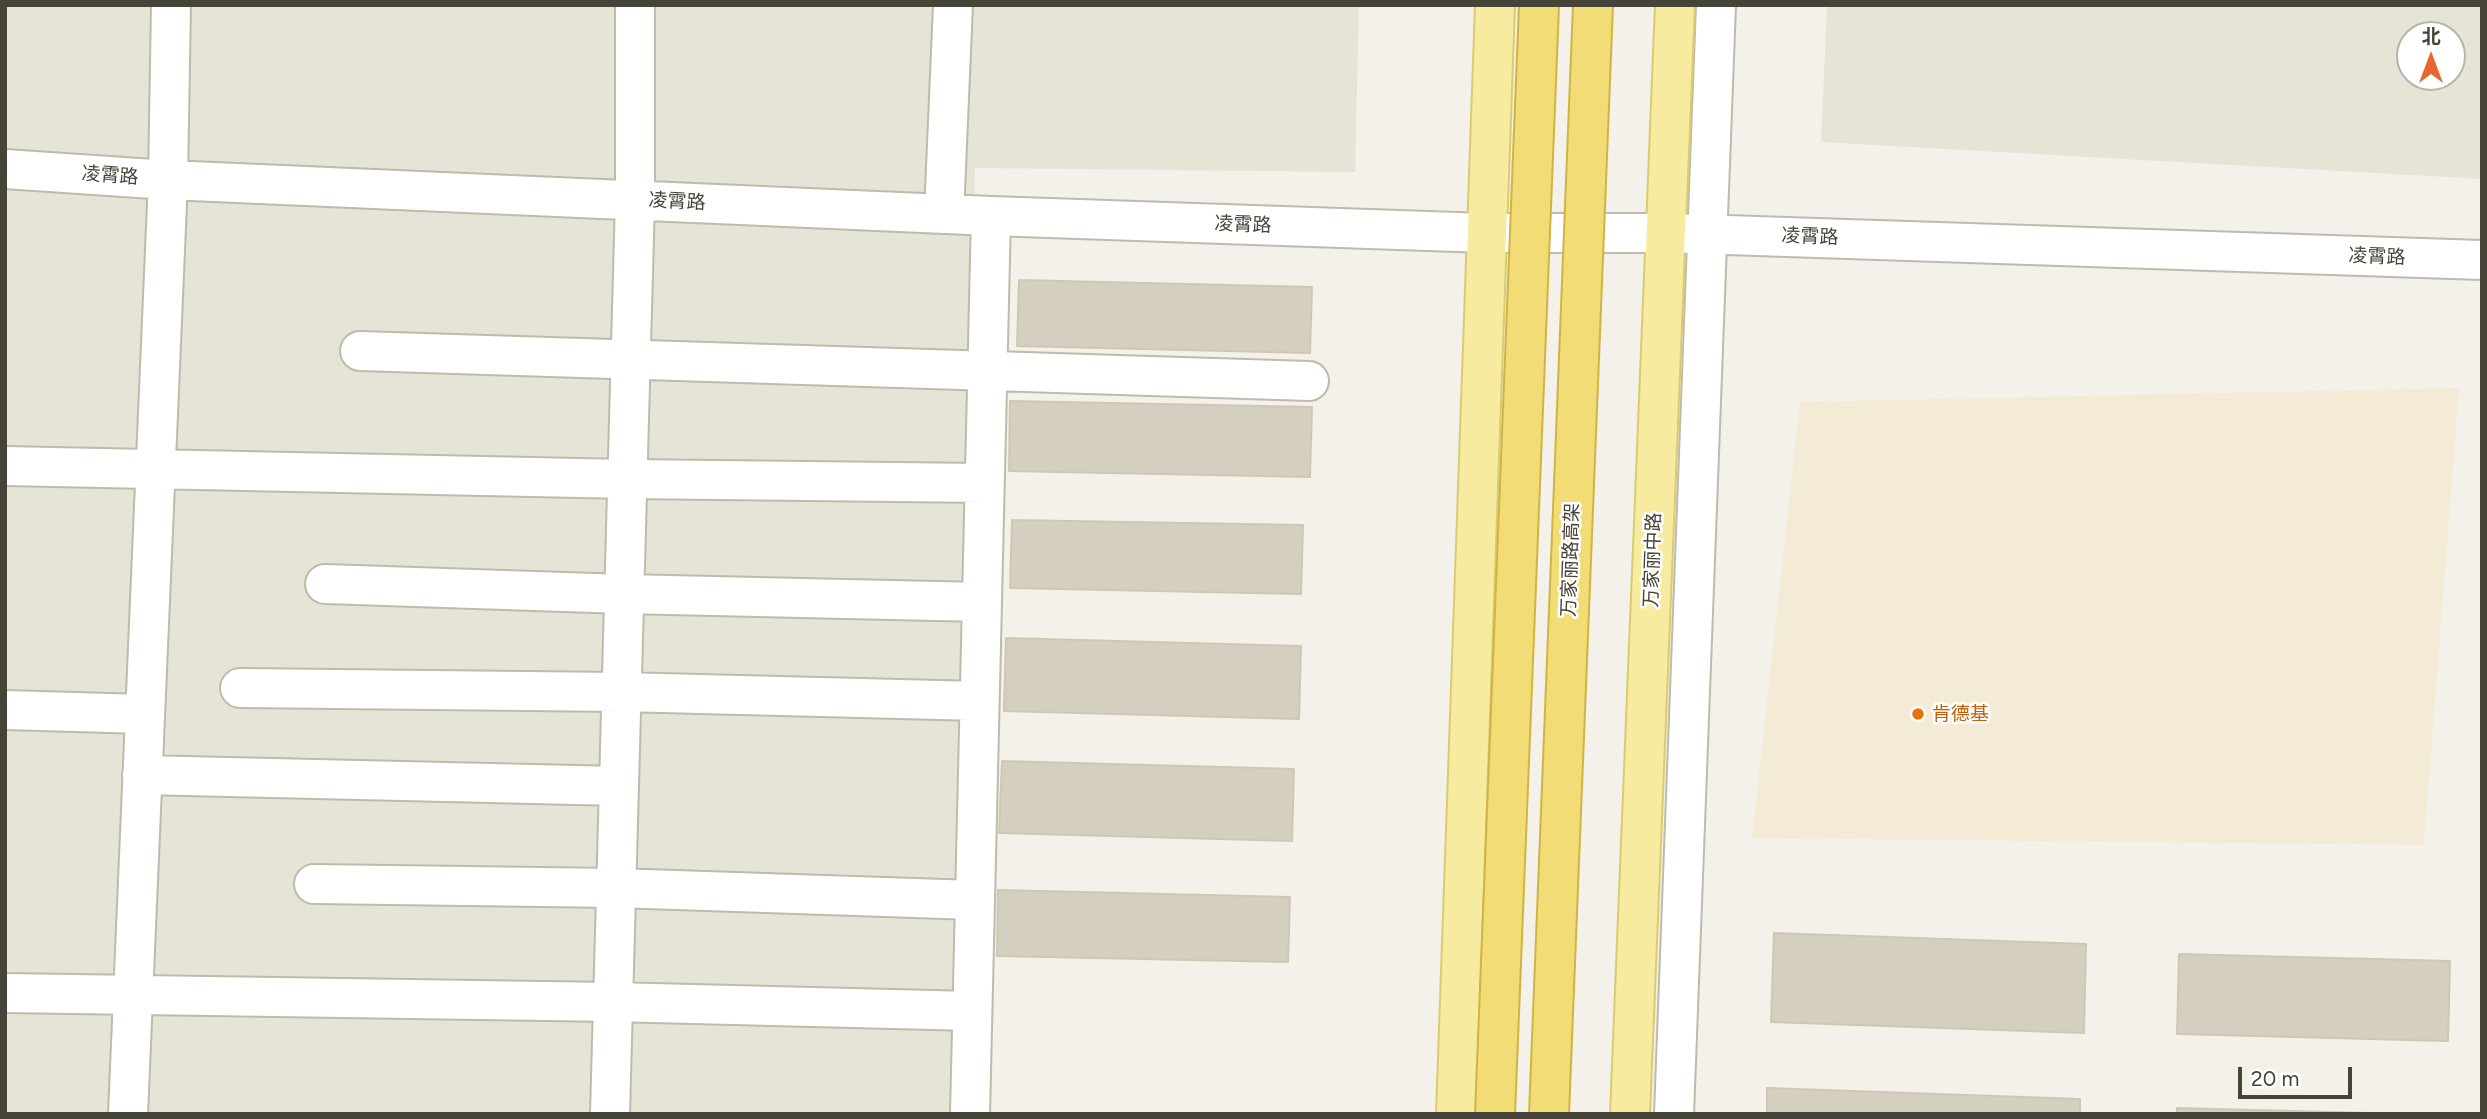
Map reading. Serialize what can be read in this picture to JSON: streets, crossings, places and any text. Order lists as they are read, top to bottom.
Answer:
{
  "streets": {
    "highway": ["万家丽路高架"],
    "main road": ["万家丽中路"],
    "street": ["凌霄路"]
  },
  "crossings": [
    ["凌霄路", "万家丽中路"]
  ],
  "places": ["肯德基"],
  "scale_bar": "20 m",
  "north": "top"
}
